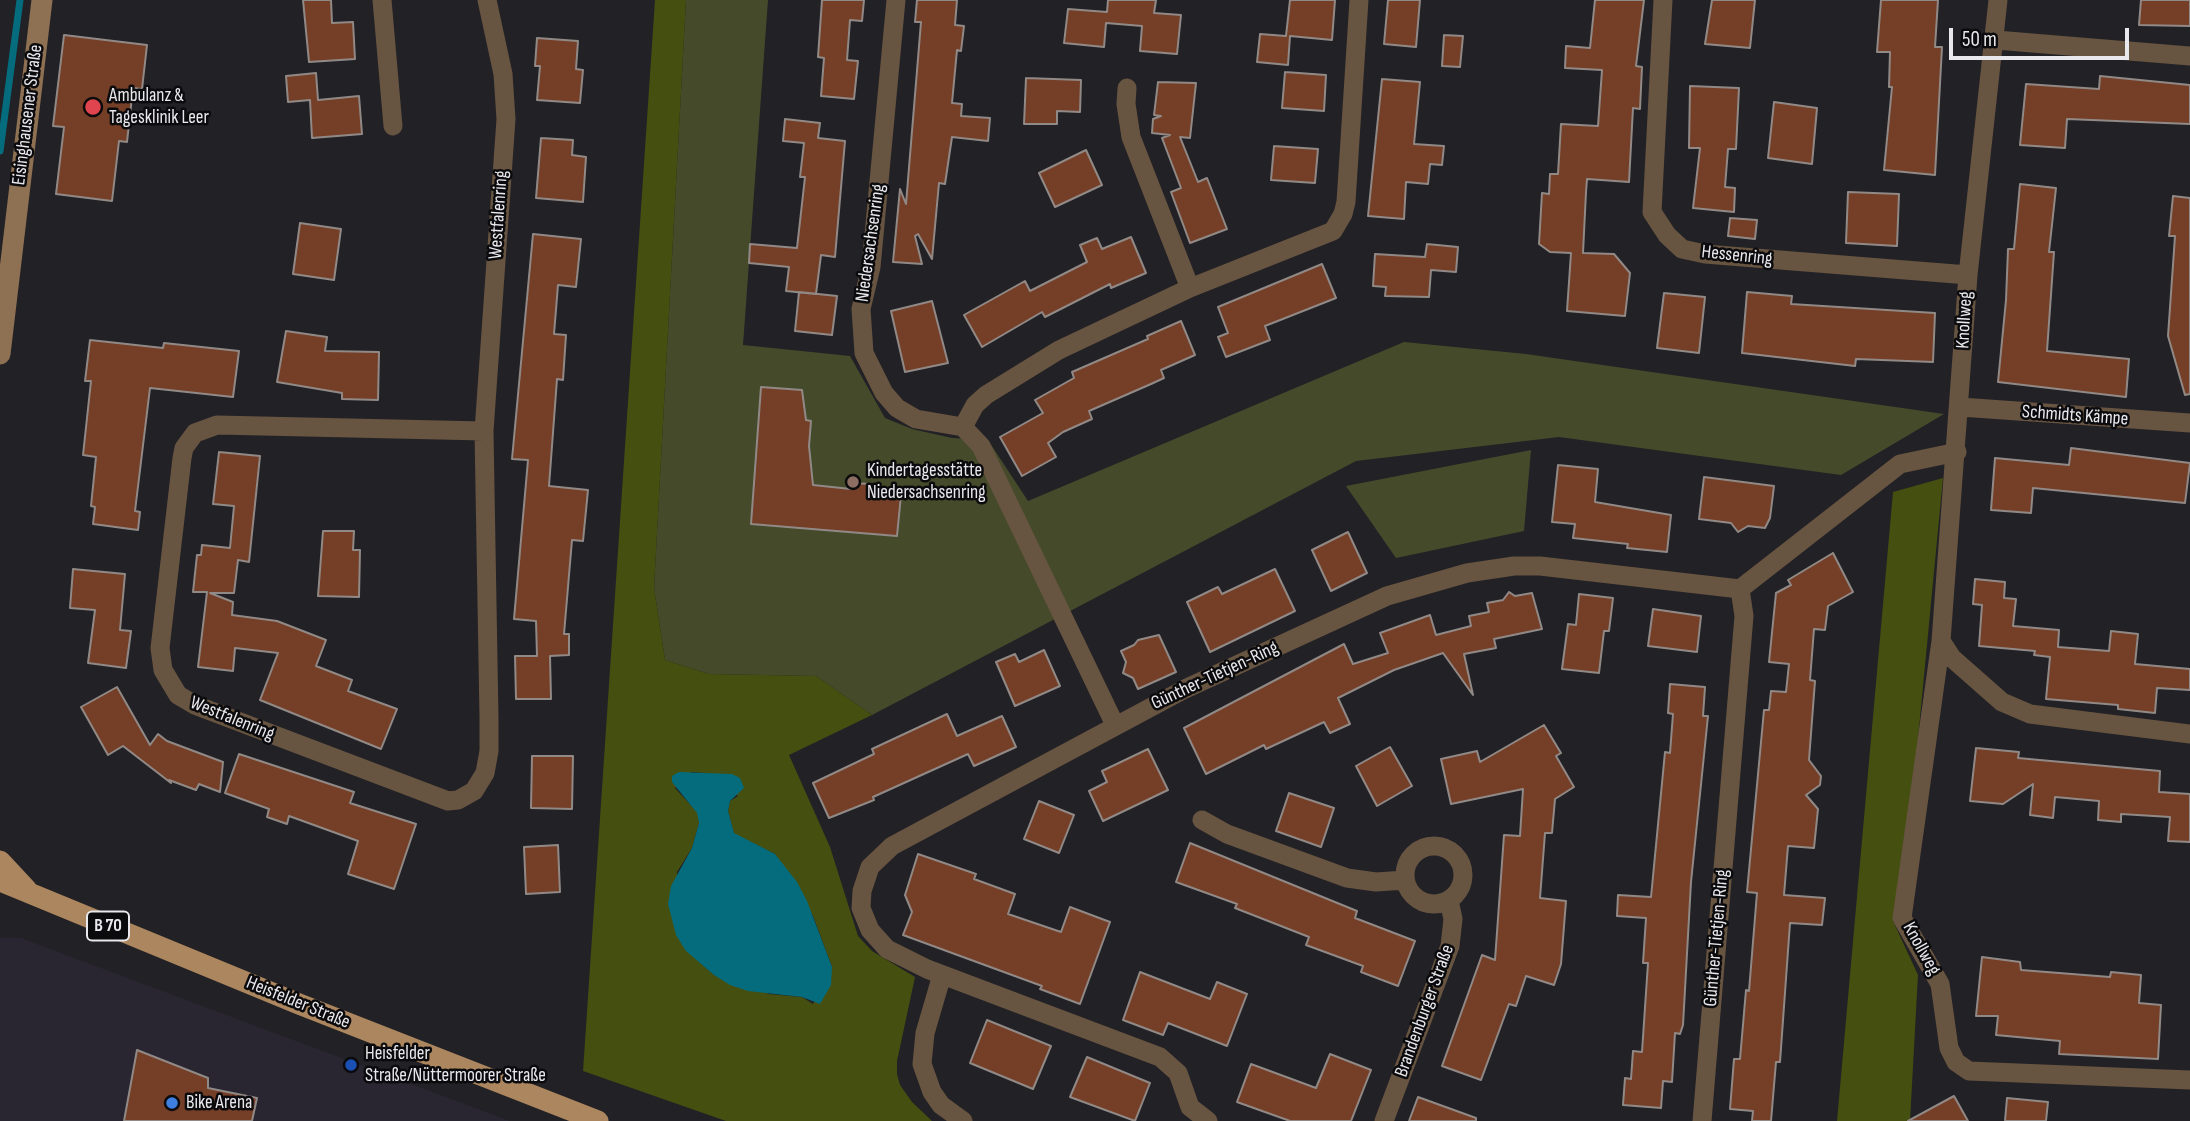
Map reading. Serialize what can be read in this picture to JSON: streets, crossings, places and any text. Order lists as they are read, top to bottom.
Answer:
{
  "streets": {
    "main road": ["B 70", "Heisfelder Straße"],
    "street": [
      "Eisinghausener Straße",
      "Westfalenring",
      "Niedersachsenring",
      "Hessenring",
      "Knollweg",
      "Schmidts Kämpe",
      "Günther-Tietjen-Ring",
      "Brandenburger Straße"
    ]
  },
  "crossings": [
    ["Hessenring", "Knollweg"],
    ["Knollweg", "Schmidts Kämpe"],
    ["B 70", "Heisfelder Straße"]
  ],
  "places": [
    "Ambulanz & Tagesklinik Leer",
    "Kindertagesstätte Niedersachsenring",
    "Heisfelder Straße/Nüttermoorer Straße",
    "Bike Arena"
  ],
  "scale_bar": "50 m"
}
